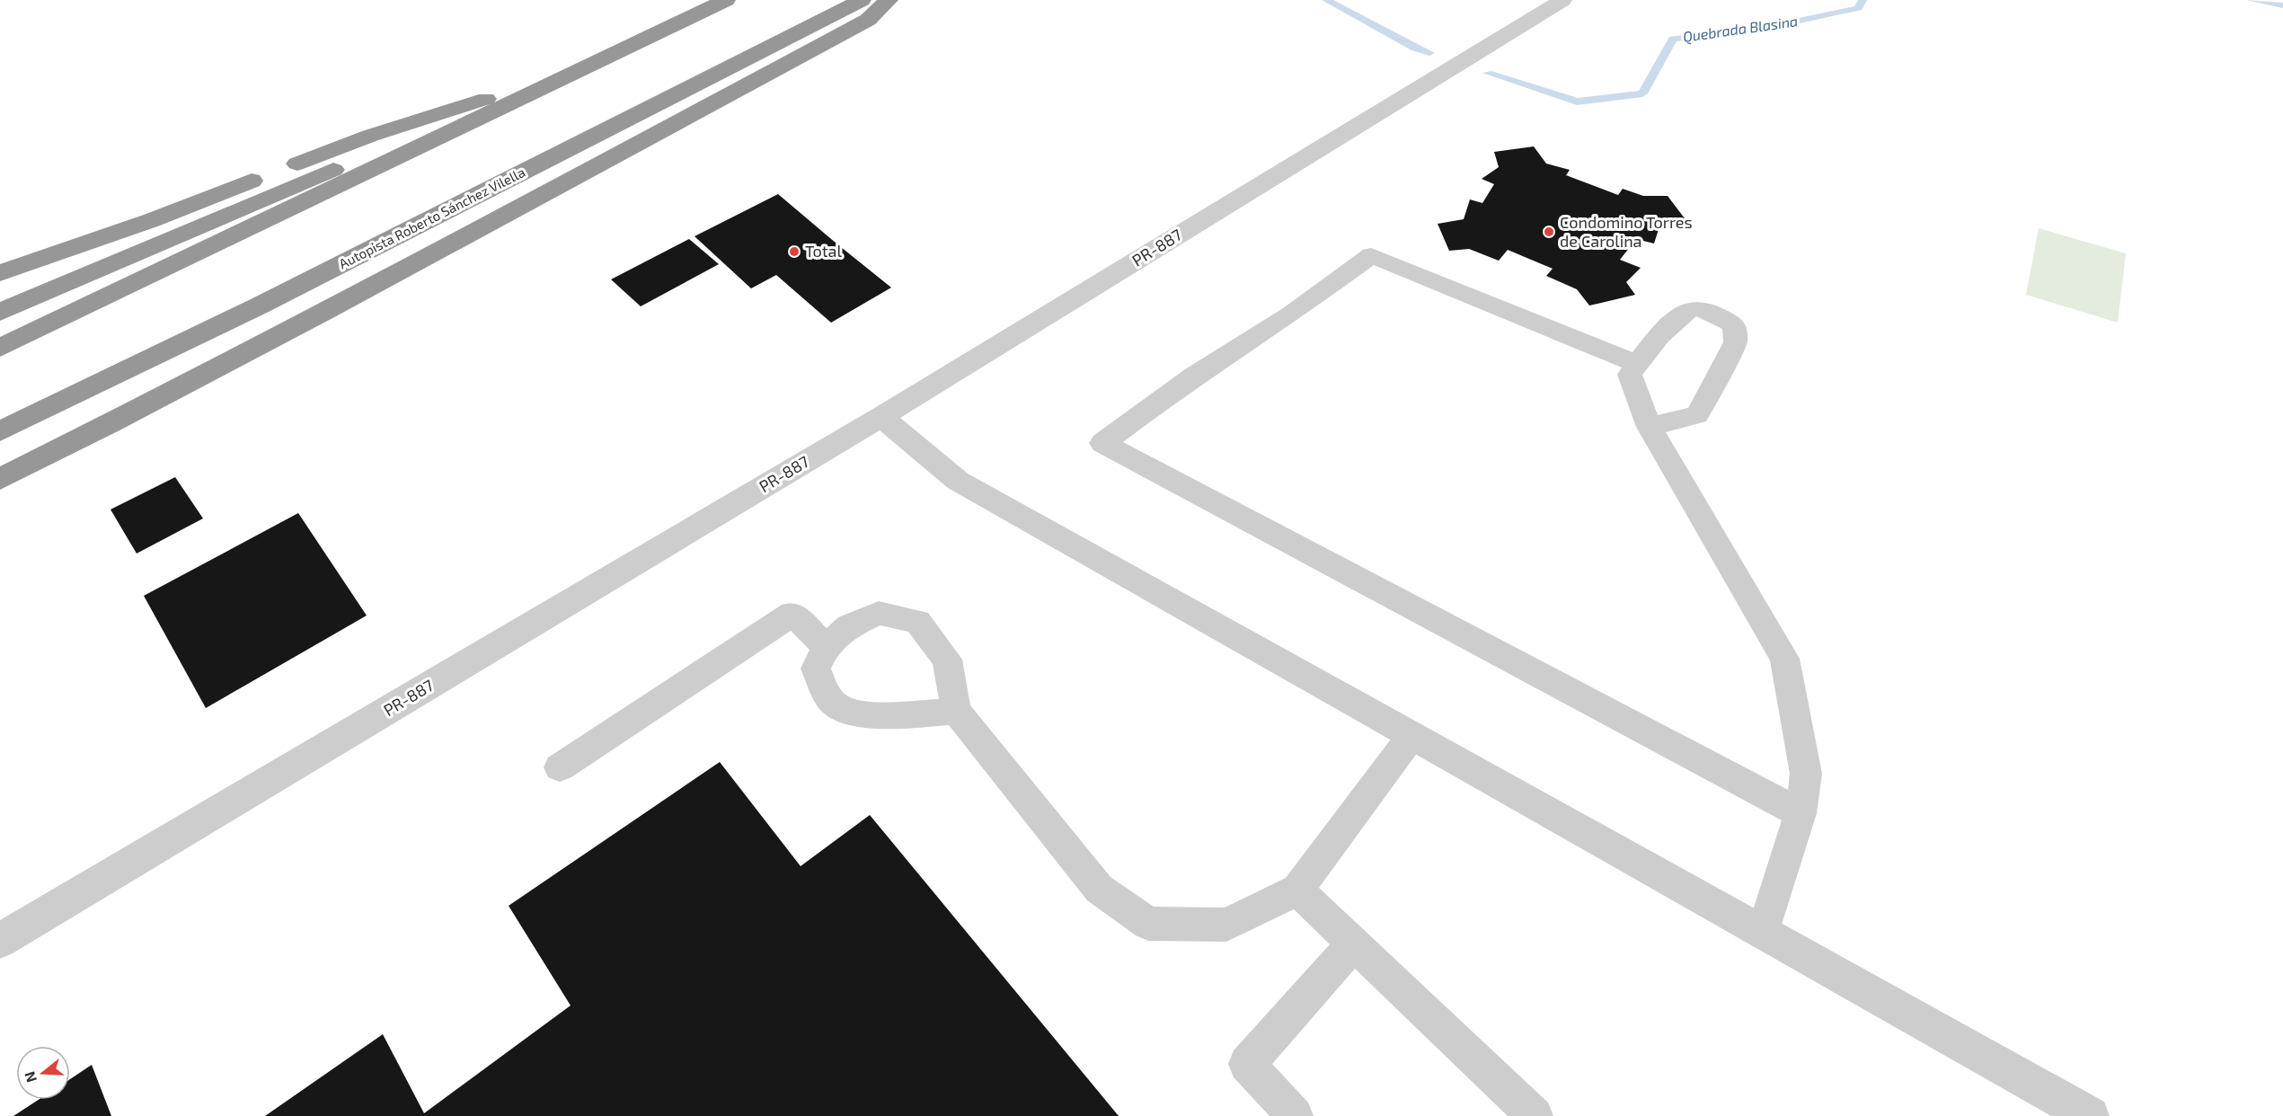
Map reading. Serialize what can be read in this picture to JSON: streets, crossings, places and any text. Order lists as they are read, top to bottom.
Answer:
{
  "streets": {
    "highway": ["Autopista Roberto Sánchez Vilella"],
    "street": ["PR-887"]
  },
  "water": ["Quebrada Blasina"],
  "places": ["Condomino Torres de Carolina", "Total"],
  "north": "left"
}
